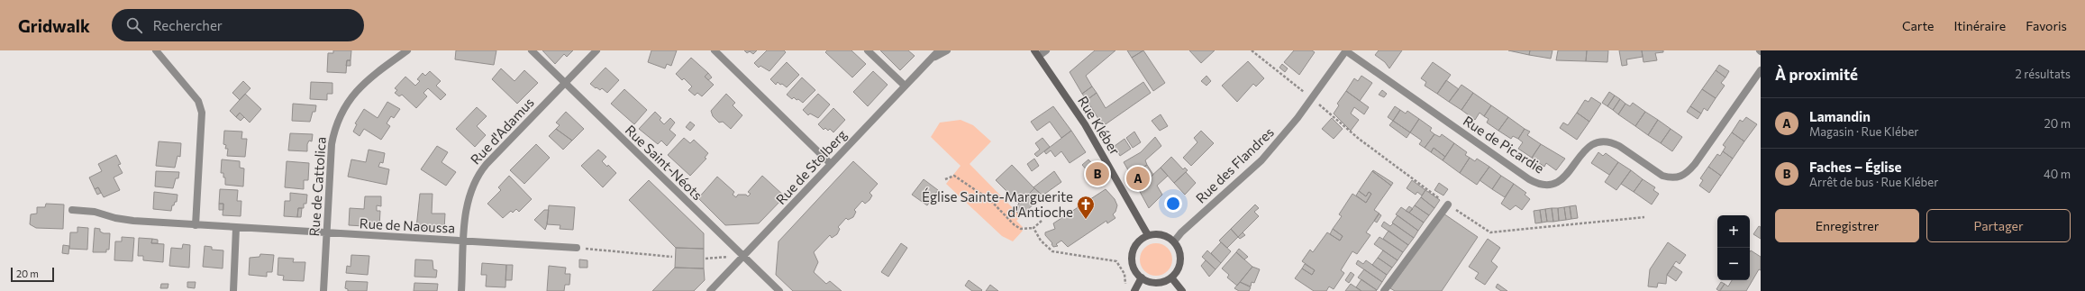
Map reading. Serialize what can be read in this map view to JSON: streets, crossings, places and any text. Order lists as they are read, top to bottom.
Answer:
{
  "streets": {
    "street": [
      "Rue Kléber",
      "Rue d'Adamus",
      "Rue de Picardie",
      "Rue Saint-Néots",
      "Rue des Flandres",
      "Rue de Stolberg",
      "Rue de Cattolica",
      "Rue de Naoussa"
    ]
  },
  "crossings": [
    ["Rue Kléber", "Rue des Flandres"],
    ["Rue d'Adamus", "Rue Saint-Néots"],
    ["Rue d'Adamus", "Rue de Naoussa"],
    ["Rue de Picardie", "Rue des Flandres"],
    ["Rue Saint-Néots", "Rue de Stolberg"],
    ["Rue de Cattolica", "Rue de Naoussa"]
  ],
  "places": {
    "church": ["Église Sainte-Marguerite d'Antioche"]
  },
  "scale_bar": "20 m",
  "page": {
    "header": "Gridwalk",
    "search": "Rechercher",
    "nav": ["Carte", "Itinéraire", "Favoris"],
    "heading": ["À proximité", "2 résultats"],
    "list": [
      {
        "mark": "A",
        "name": "Lamandin",
        "note": "Magasin · Rue Kléber",
        "value": "20 m"
      },
      {
        "mark": "B",
        "name": "Faches – Église",
        "note": "Arrêt de bus · Rue Kléber",
        "value": "40 m"
      }
    ],
    "pins": ["B", "A"],
    "buttons": ["Enregistrer", "Partager"],
    "map_buttons": ["+", "−"],
    "scale": "20 m"
  }
}
